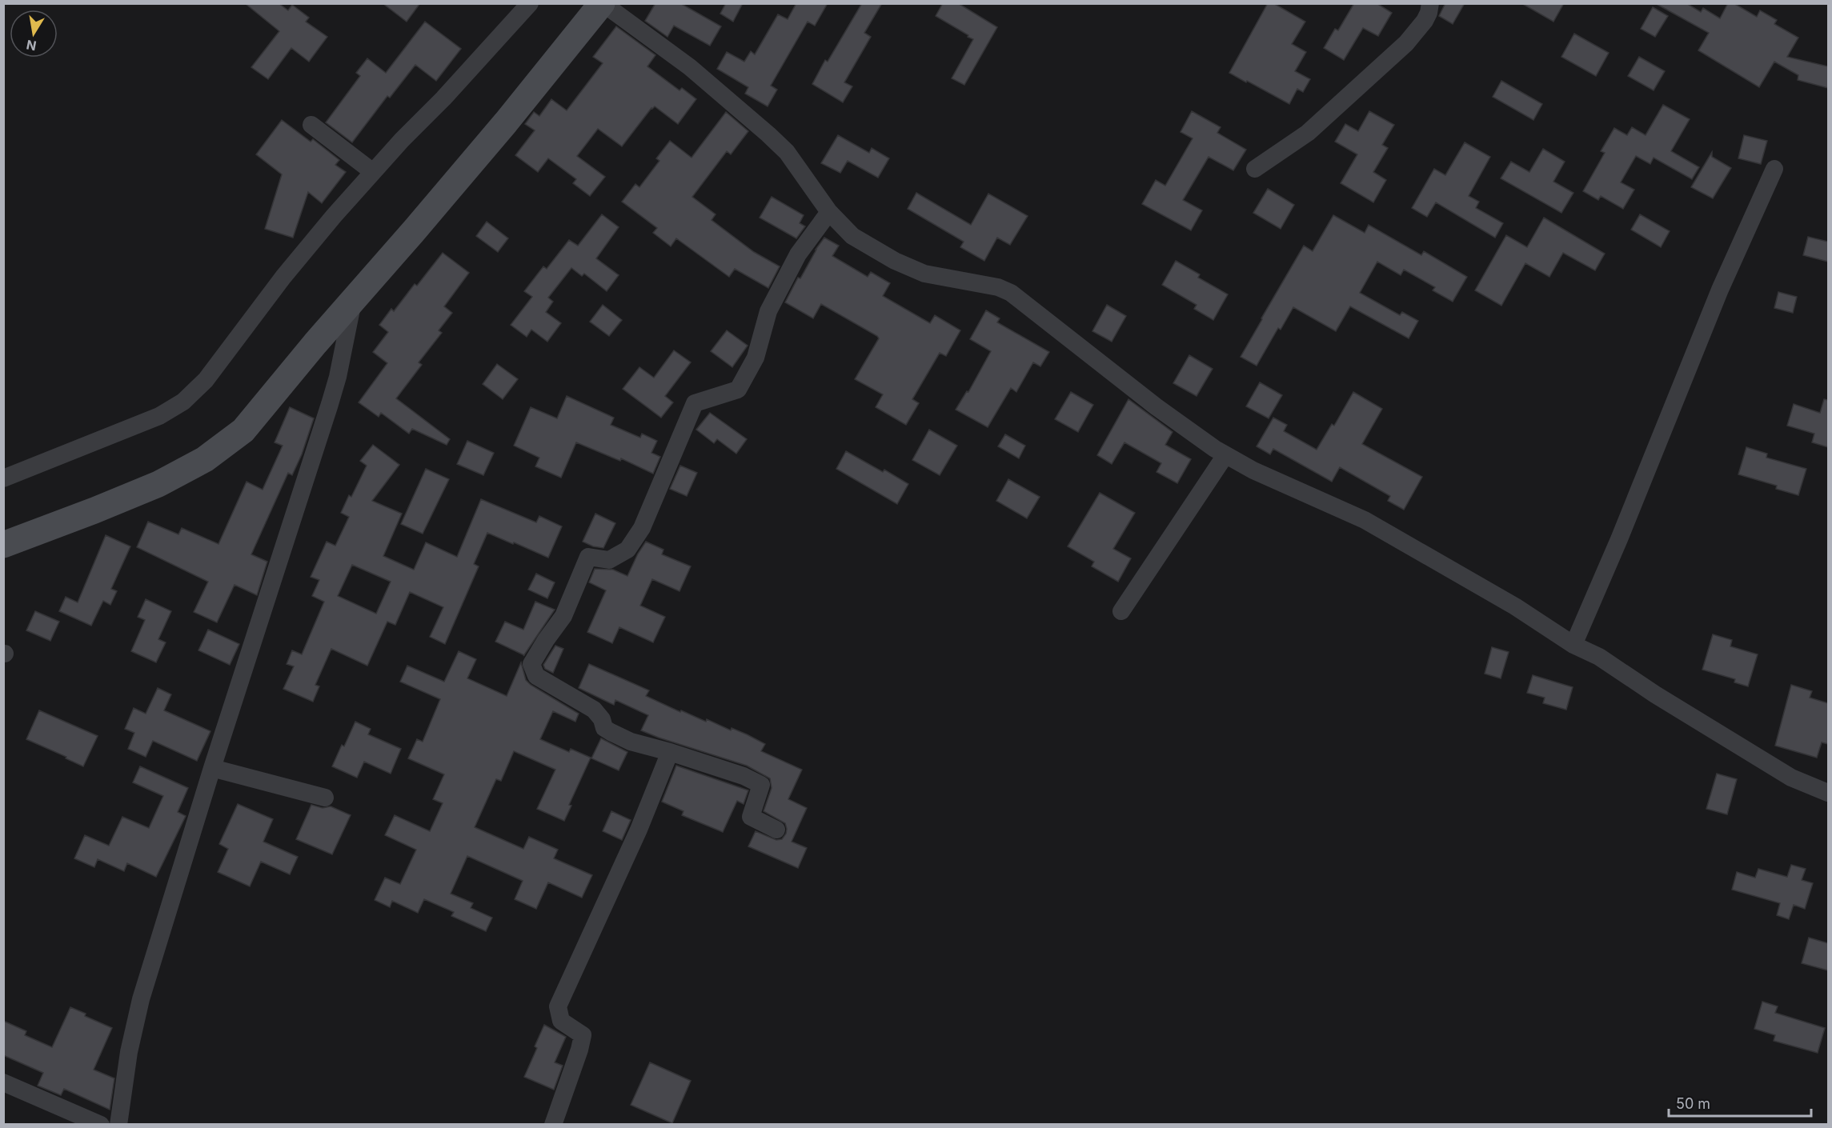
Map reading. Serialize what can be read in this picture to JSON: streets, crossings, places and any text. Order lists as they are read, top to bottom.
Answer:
{
  "scale_bar": "50 m",
  "north": "bottom"
}
